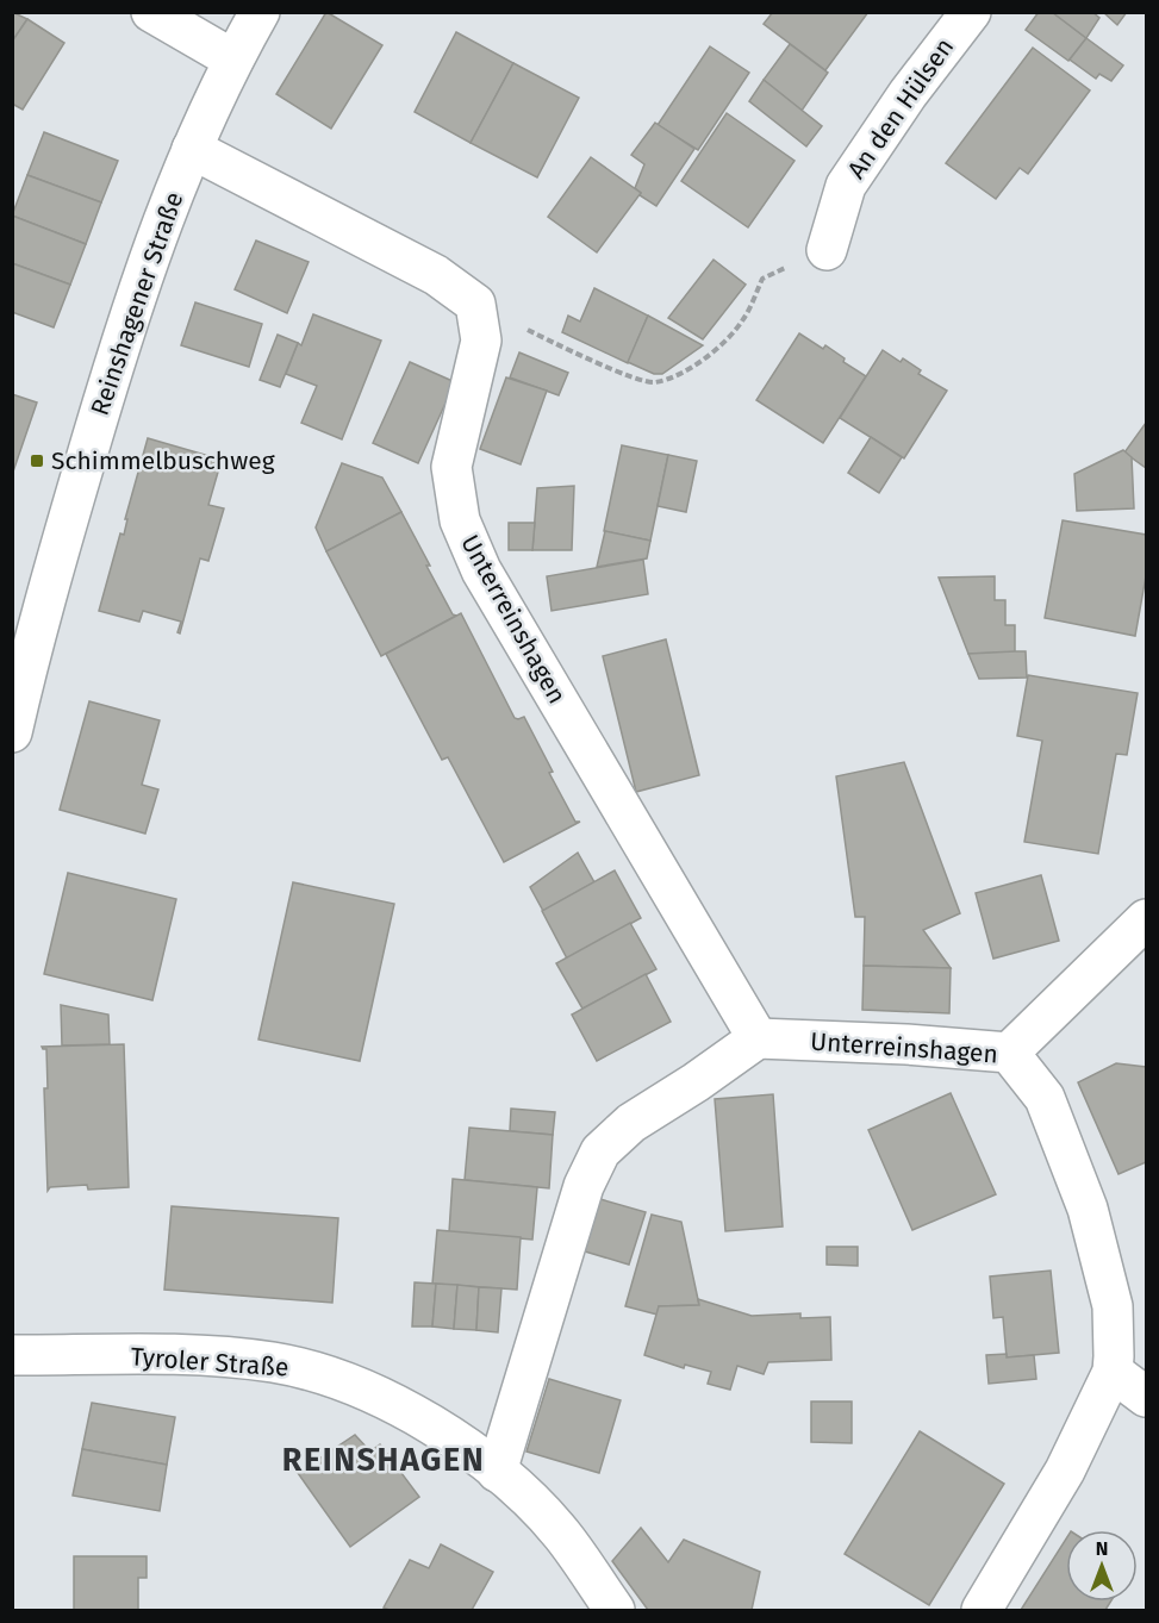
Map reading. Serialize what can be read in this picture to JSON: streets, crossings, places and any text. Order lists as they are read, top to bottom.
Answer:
{
  "streets": {
    "street": [
      "An den Hülsen",
      "Reinshagener Straße",
      "Unterreinshagen",
      "Tyroler Straße"
    ]
  },
  "districts": ["REINSHAGEN"],
  "places": {
    "transit": ["Schimmelbuschweg"]
  },
  "north": "top"
}
